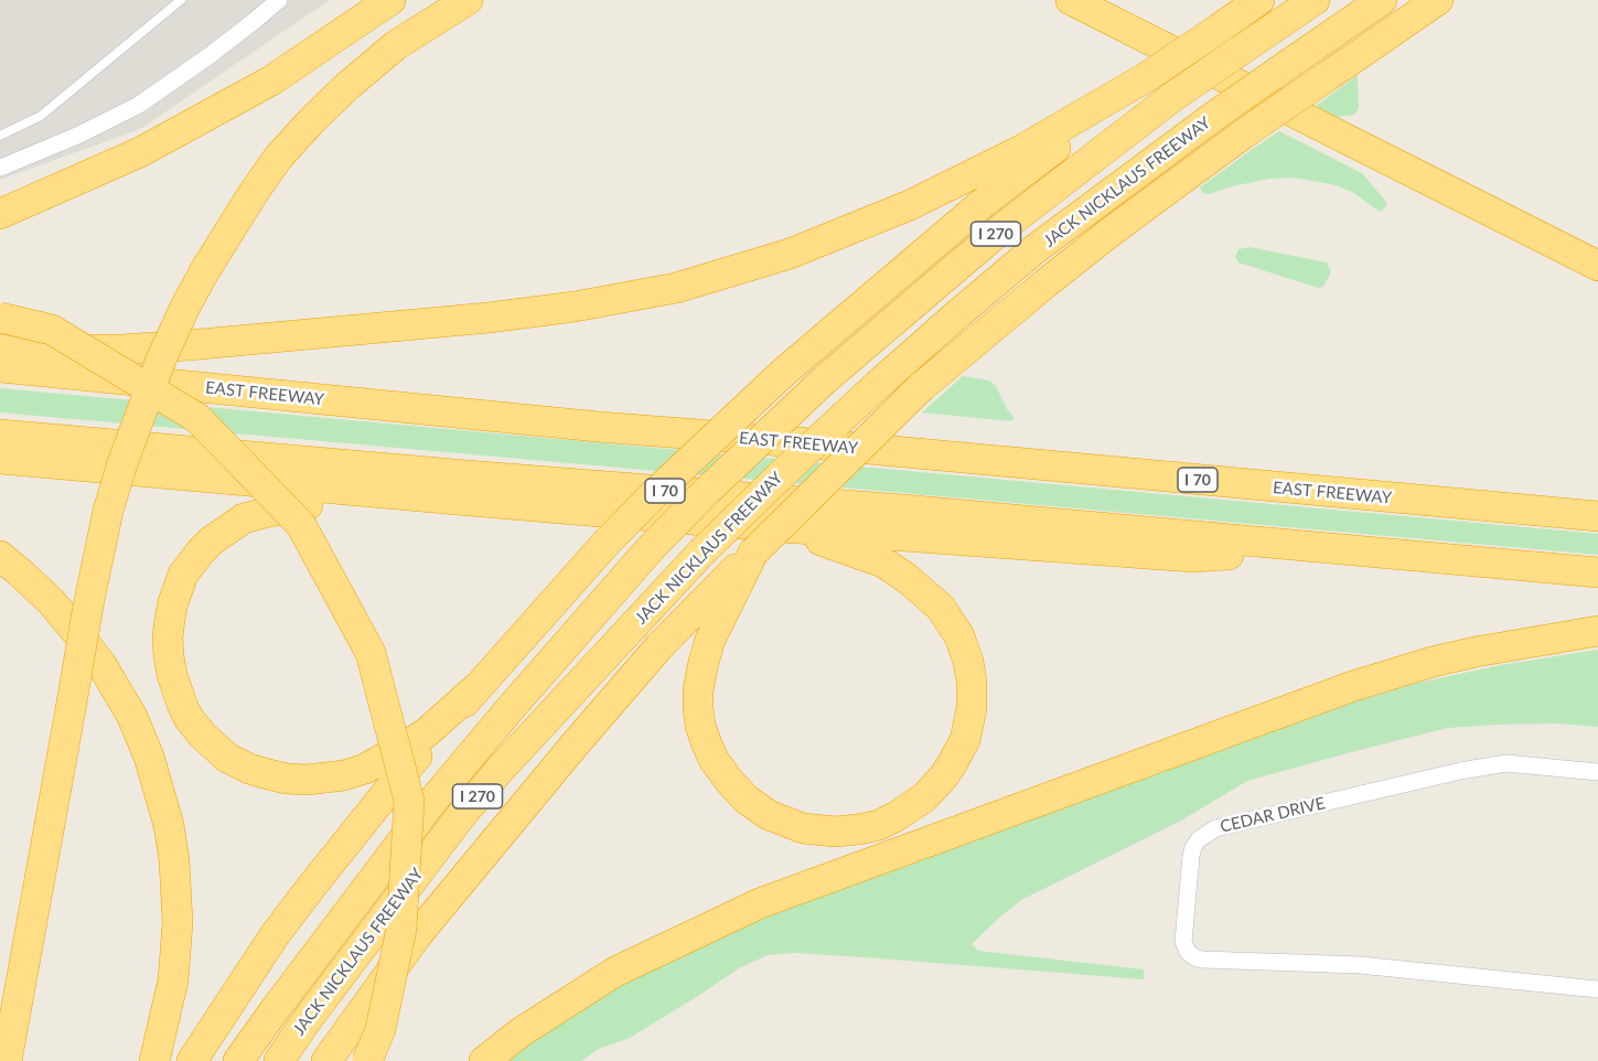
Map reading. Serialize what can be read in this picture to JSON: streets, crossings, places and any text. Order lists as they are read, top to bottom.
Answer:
{
  "streets": {
    "highway": [
      "JACK NICKLAUS FREEWAY",
      "I 270",
      "EAST FREEWAY",
      "I 70"
    ],
    "street": ["CEDAR DRIVE"]
  }
}
